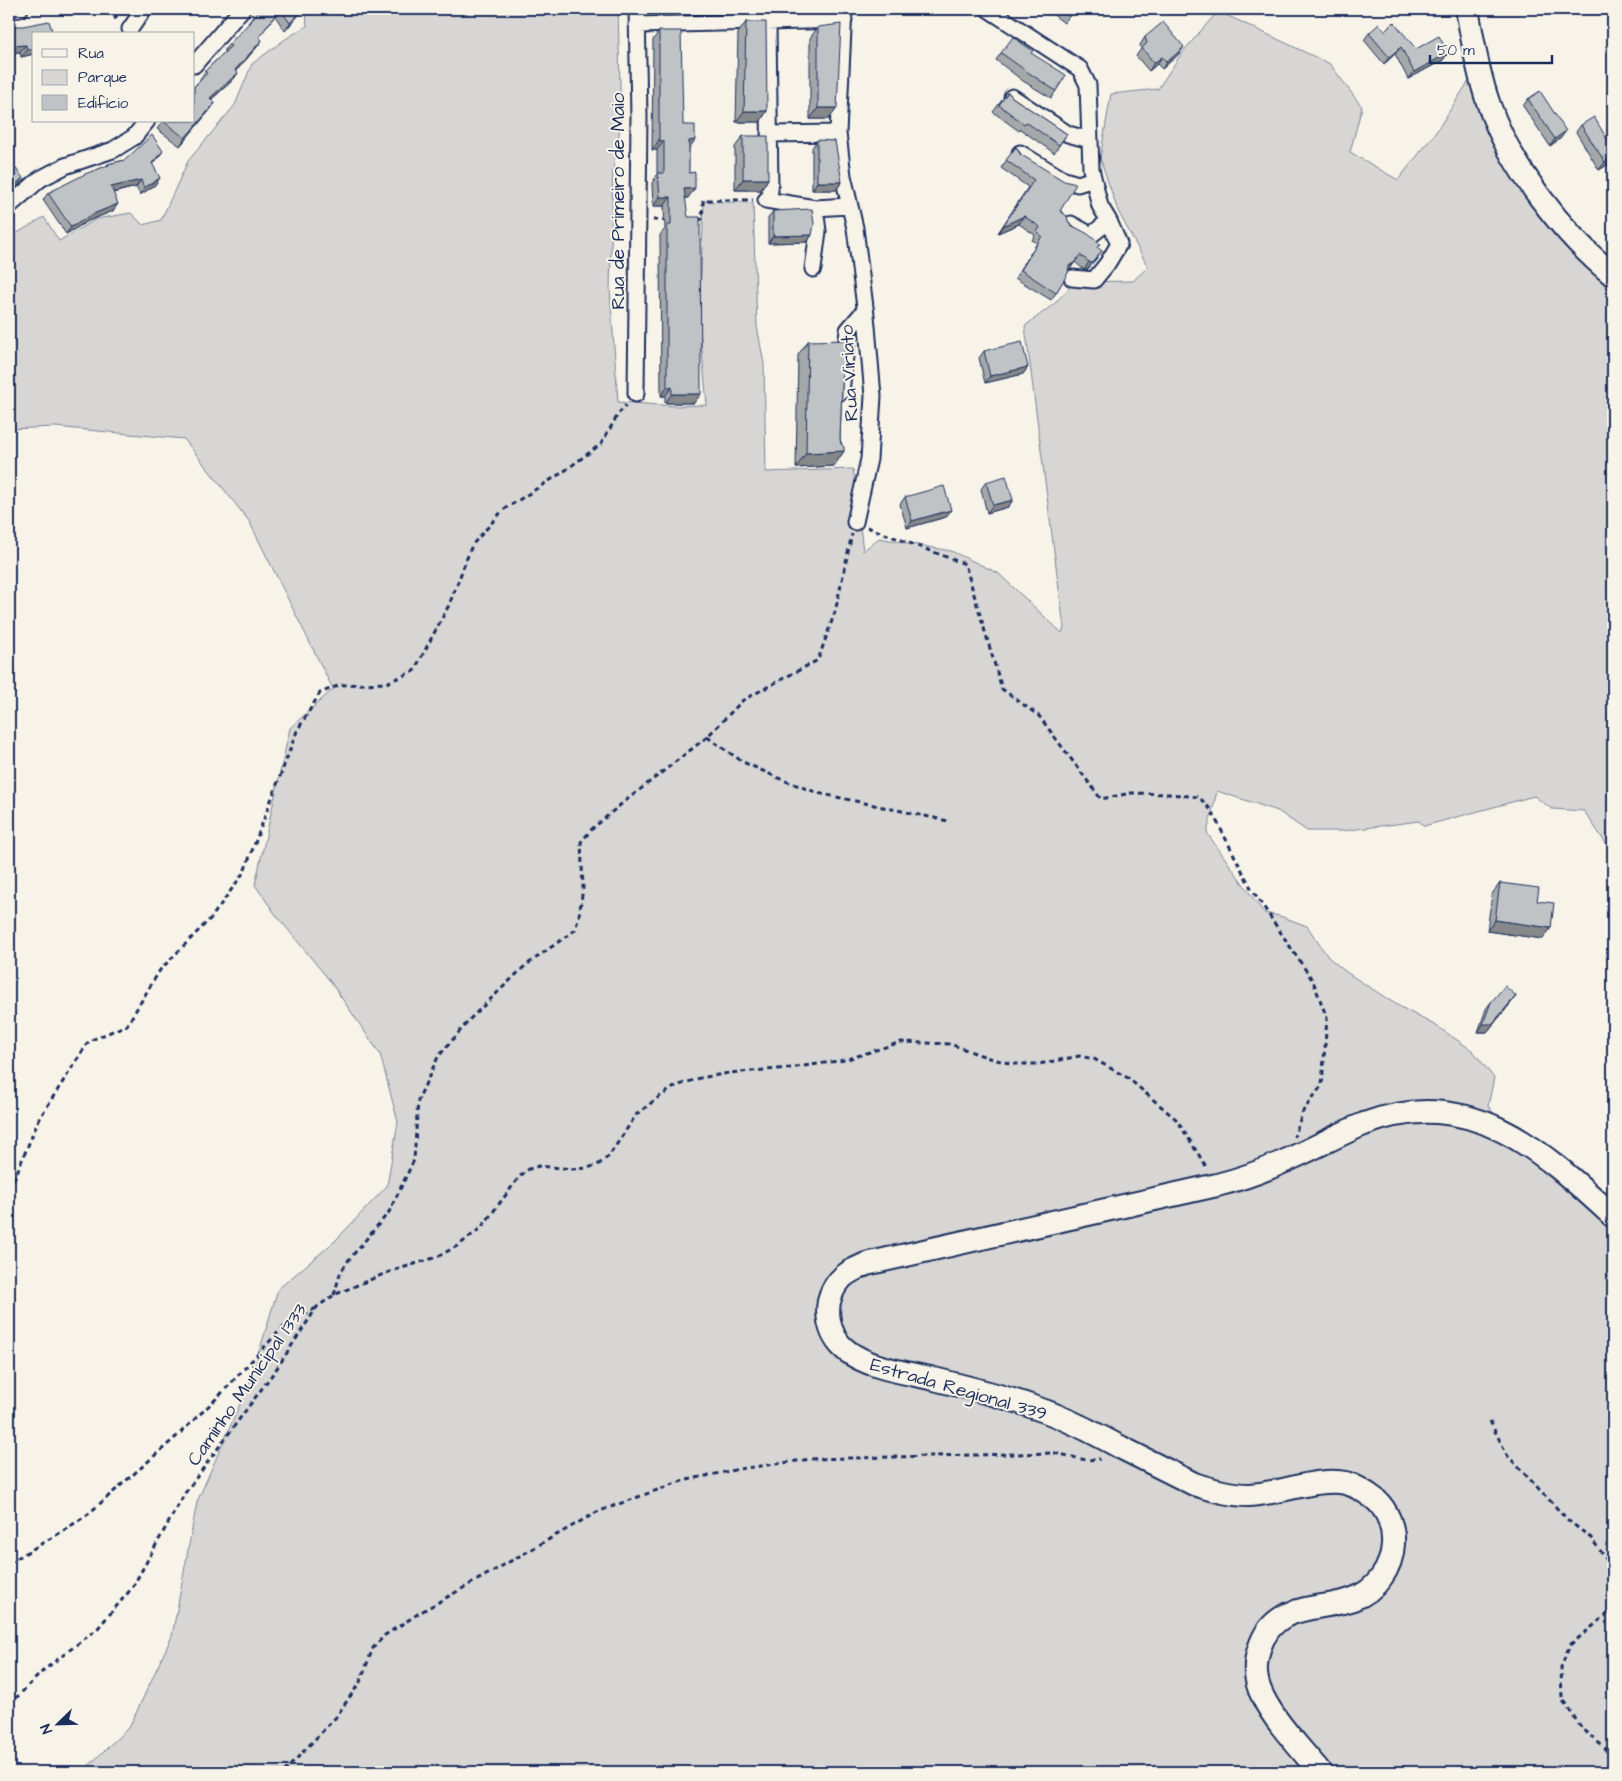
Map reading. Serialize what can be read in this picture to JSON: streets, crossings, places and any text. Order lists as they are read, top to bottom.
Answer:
{
  "streets": {
    "main road": ["Estrada Regional 339"],
    "street": ["Rua de Primeiro de Maio", "Rua Viriato"],
    "path": ["Caminho Municipal 1333"]
  },
  "crossings": [
    ["Caminho Municipal 1333", "Estrada Regional 339"]
  ],
  "legend": ["Rua", "Parque", "Edifício"],
  "scale_bar": "50 m",
  "north": "bottom left"
}
